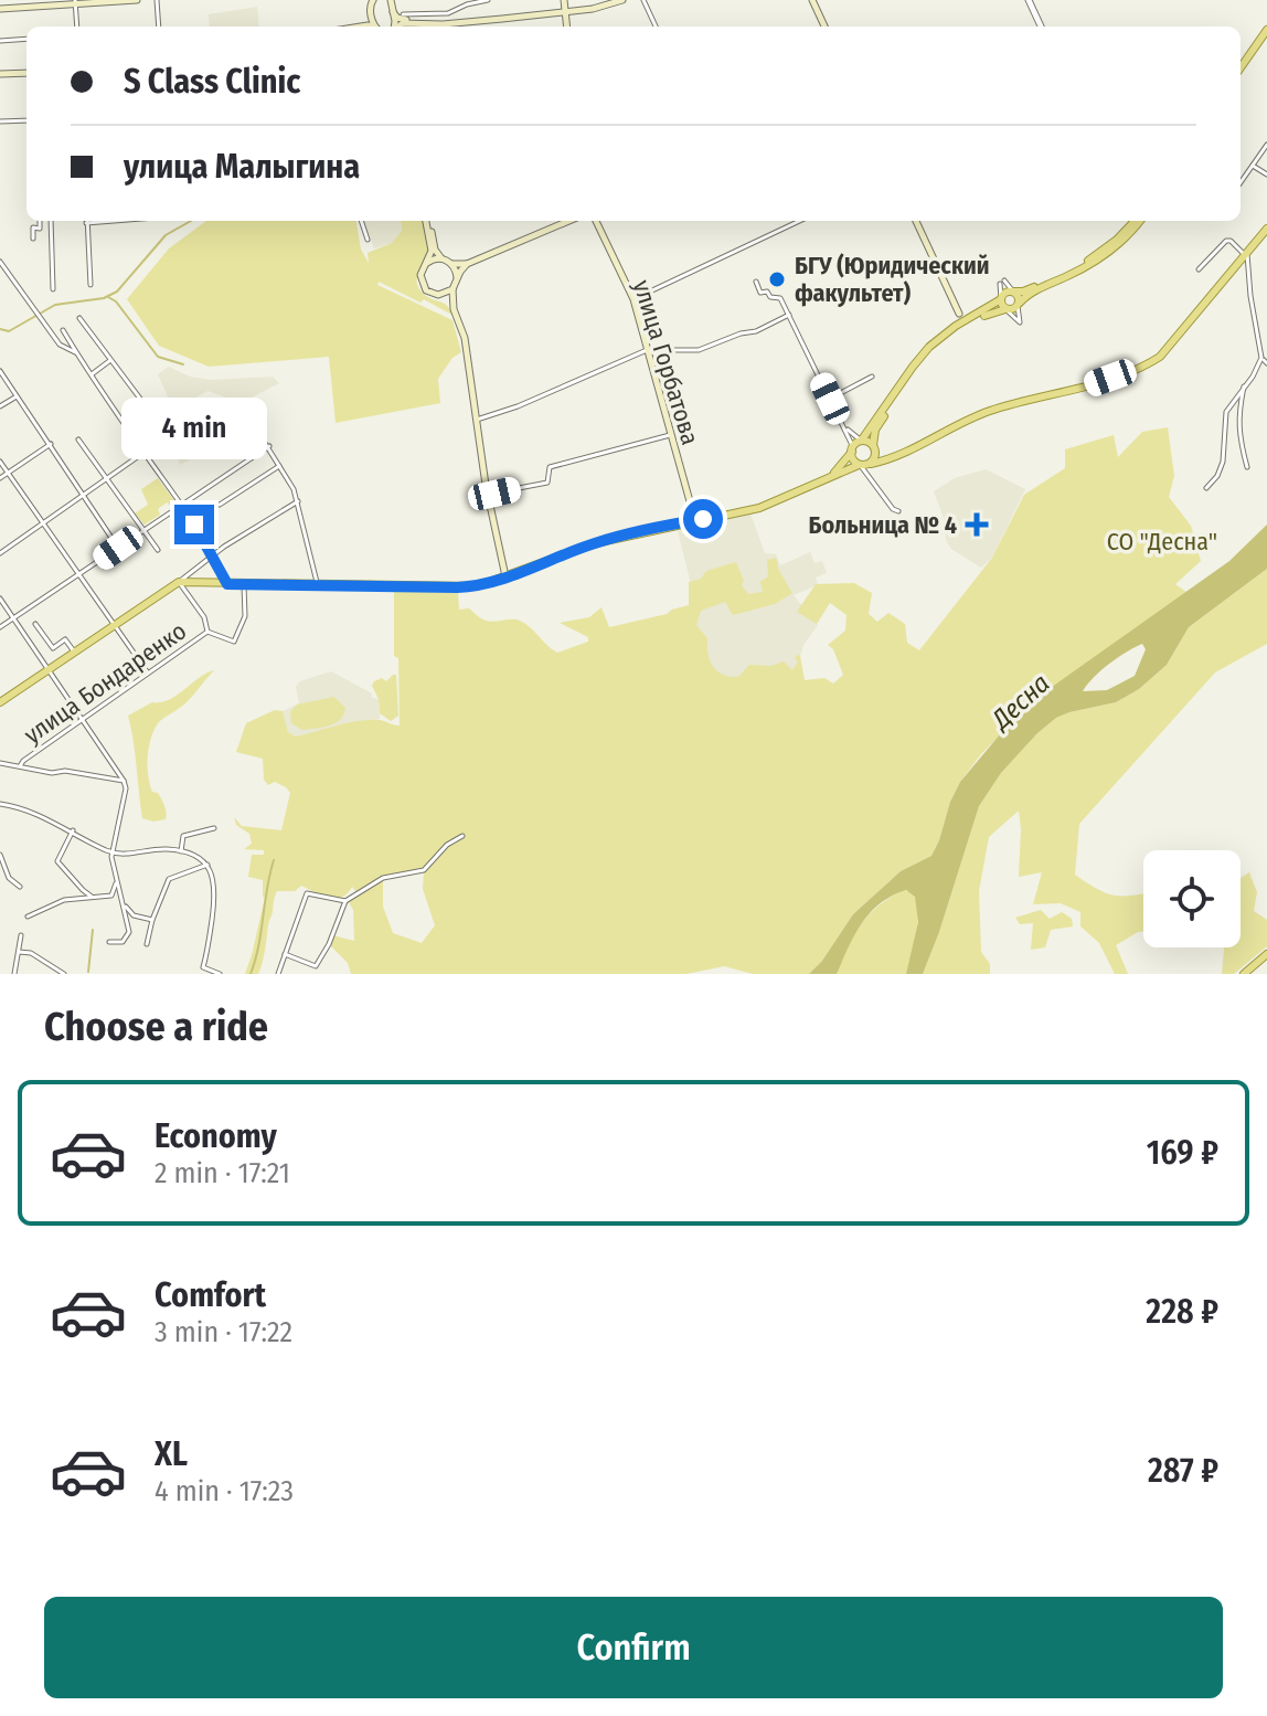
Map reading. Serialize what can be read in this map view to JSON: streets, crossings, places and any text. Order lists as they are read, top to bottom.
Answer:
{
  "streets": {
    "main road": ["улица Горбатова"],
    "street": ["улица Бондаренко"]
  },
  "water": ["Десна"],
  "parks": ["СО \"Десна\""],
  "places": {
    "other": ["БГУ (Юридический факультет)"],
    "health": ["Больница № 4"]
  },
  "page": {
    "banner": ["S Class Clinic", "улица Малыгина"],
    "bubble": "4 min",
    "heading": "Choose a ride",
    "list": [
      {
        "name": "Economy",
        "note": "2 min · 17:21",
        "value": "169 ₽"
      },
      {
        "name": "Comfort",
        "note": "3 min · 17:22",
        "value": "228 ₽"
      },
      {
        "name": "XL",
        "note": "4 min · 17:23",
        "value": "287 ₽"
      }
    ],
    "buttons": "Confirm"
  }
}
